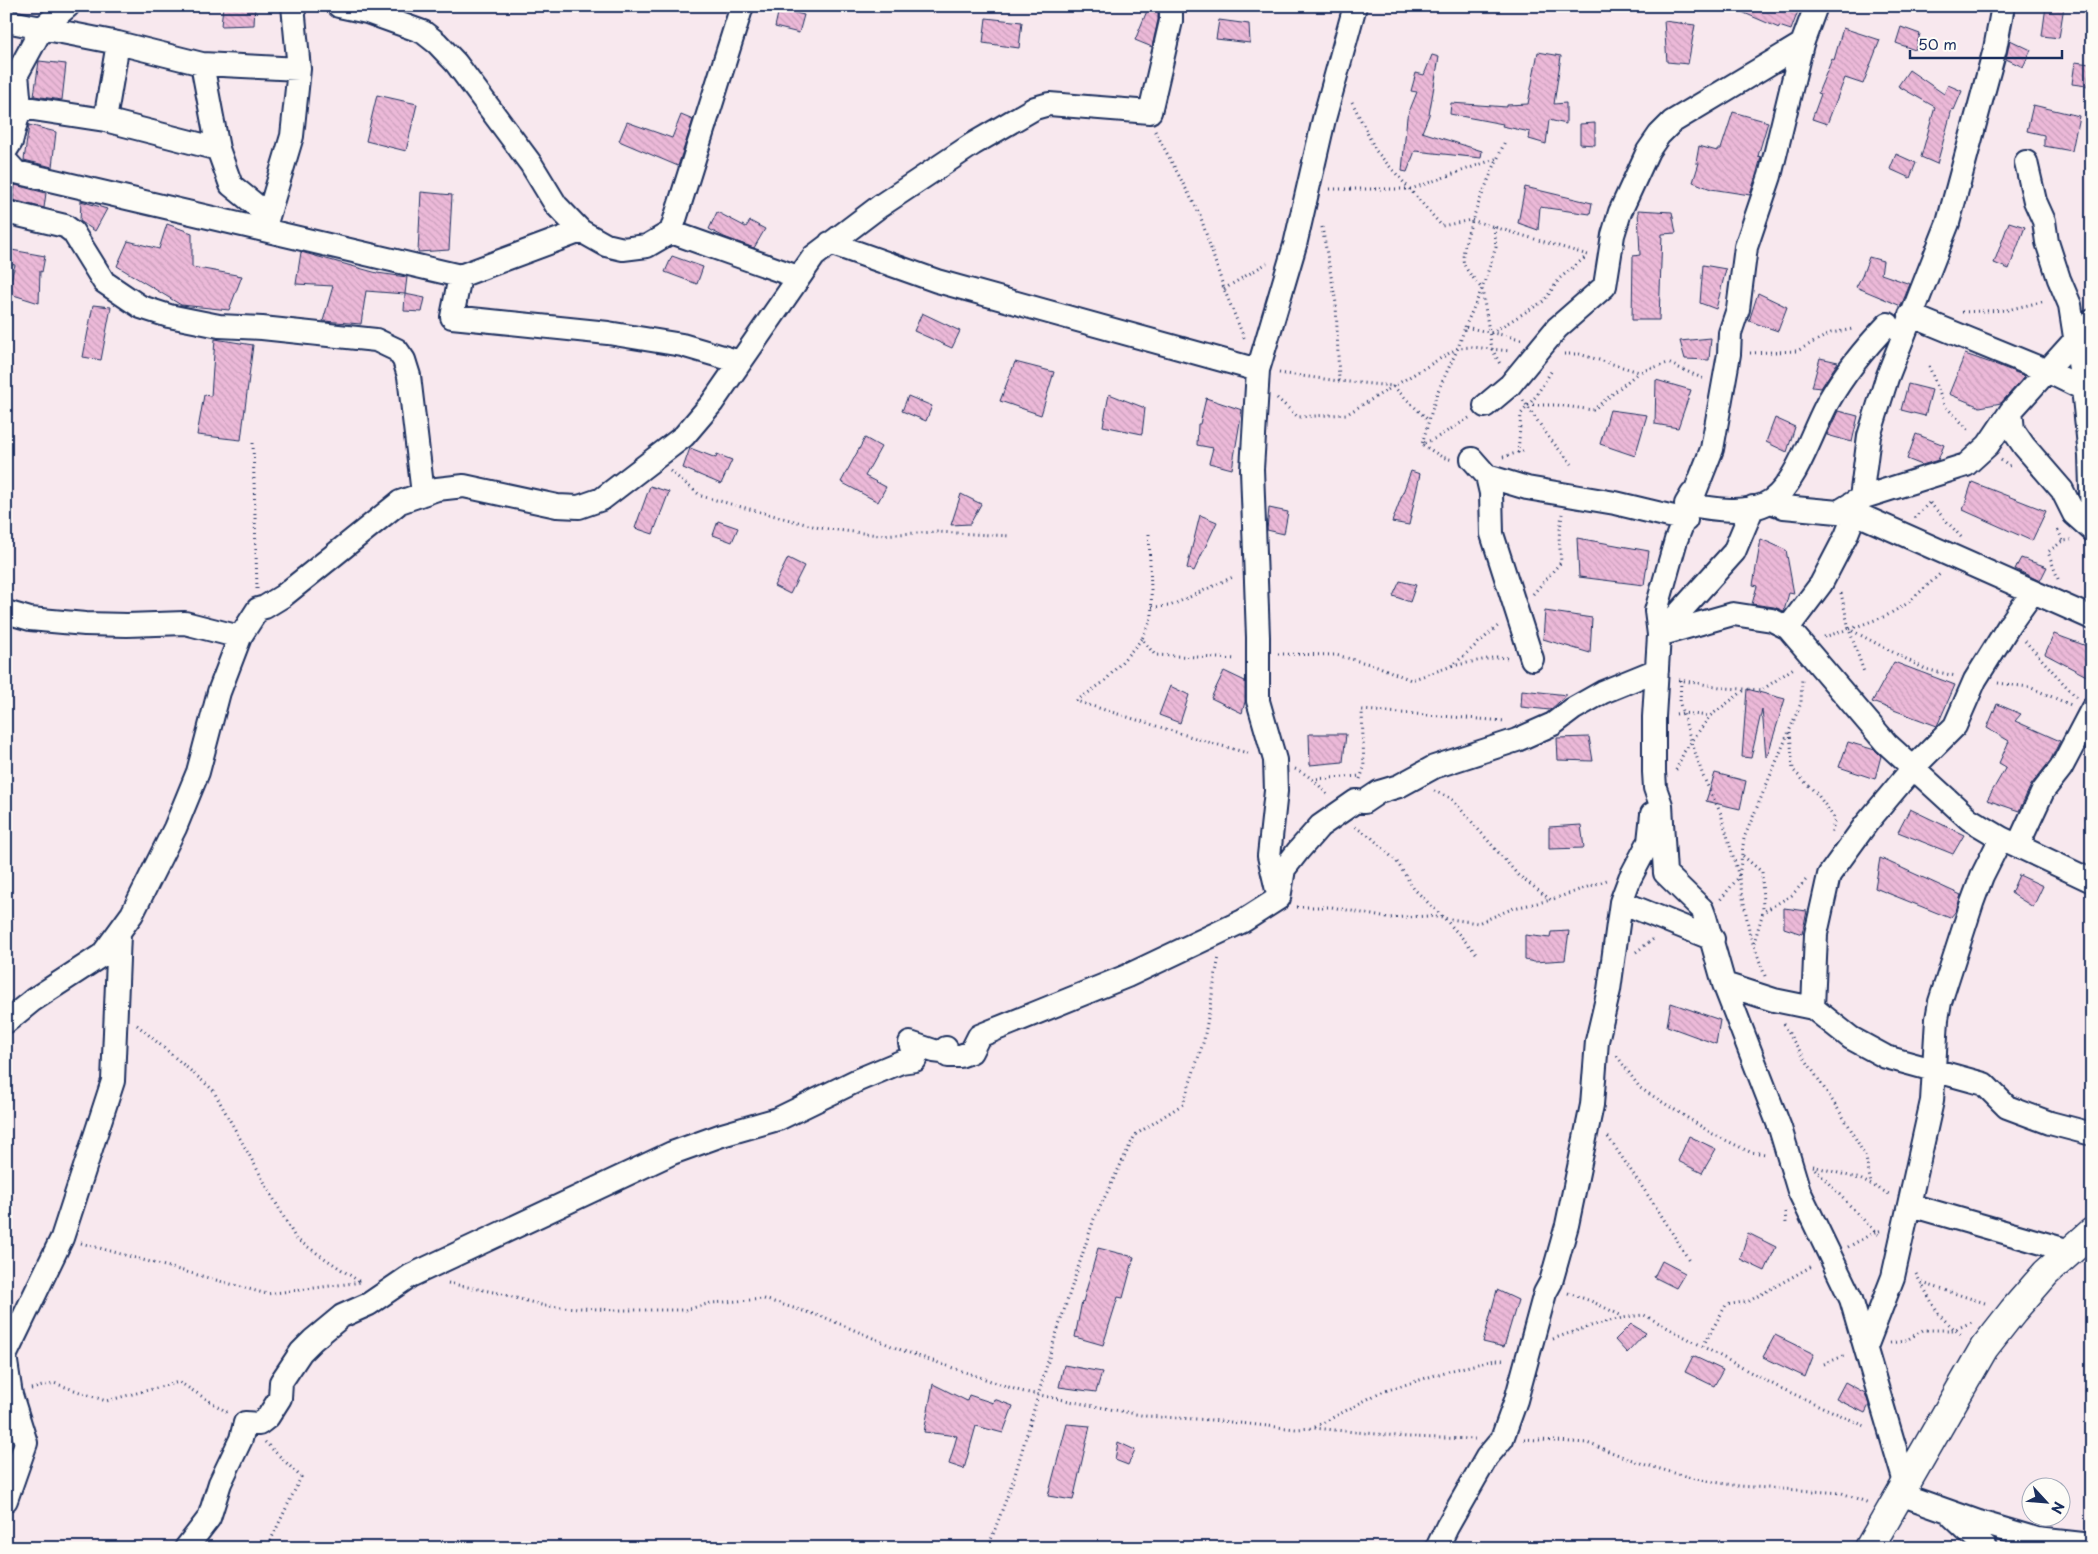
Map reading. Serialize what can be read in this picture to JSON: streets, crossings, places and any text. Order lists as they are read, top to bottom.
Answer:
{
  "scale_bar": "50 m",
  "north": "bottom right"
}
